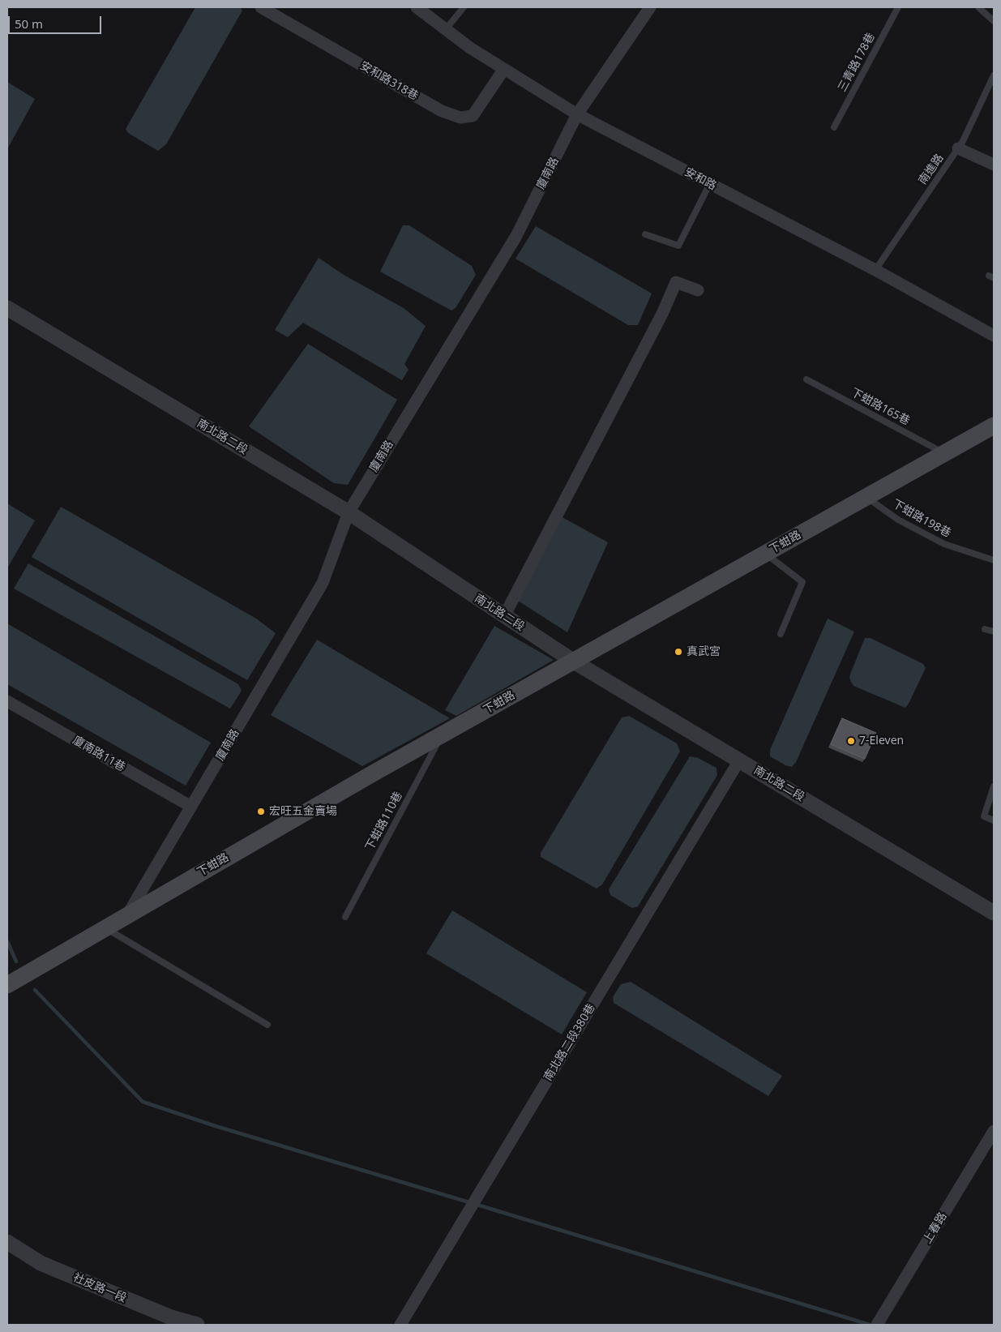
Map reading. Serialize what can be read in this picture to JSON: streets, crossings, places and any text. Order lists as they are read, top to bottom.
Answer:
{
  "streets": {
    "main road": ["下蚶路"],
    "street": [
      "安和路318巷",
      "廈南路",
      "安和路",
      "南北路二段",
      "廈南路11巷",
      "南北路二段380巷",
      "上春路",
      "社皮路一段"
    ],
    "lane": [
      "三青路178巷",
      "南進路",
      "下蚶路165巷",
      "下蚶路198巷",
      "下蚶路110巷"
    ]
  },
  "crossings": [
    ["安和路318巷", "安和路"],
    ["南進路", "安和路"],
    ["廈南路", "安和路"],
    ["廈南路", "南北路二段"],
    ["廈南路", "下蚶路"],
    ["廈南路", "廈南路11巷"],
    ["下蚶路165巷", "下蚶路"],
    ["南北路二段", "下蚶路"],
    ["南北路二段", "南北路二段380巷"],
    ["下蚶路198巷", "下蚶路"],
    ["下蚶路", "下蚶路110巷"]
  ],
  "places": ["真武宮", "7-Eleven", "宏旺五金賣場"],
  "scale_bar": "50 m"
}
